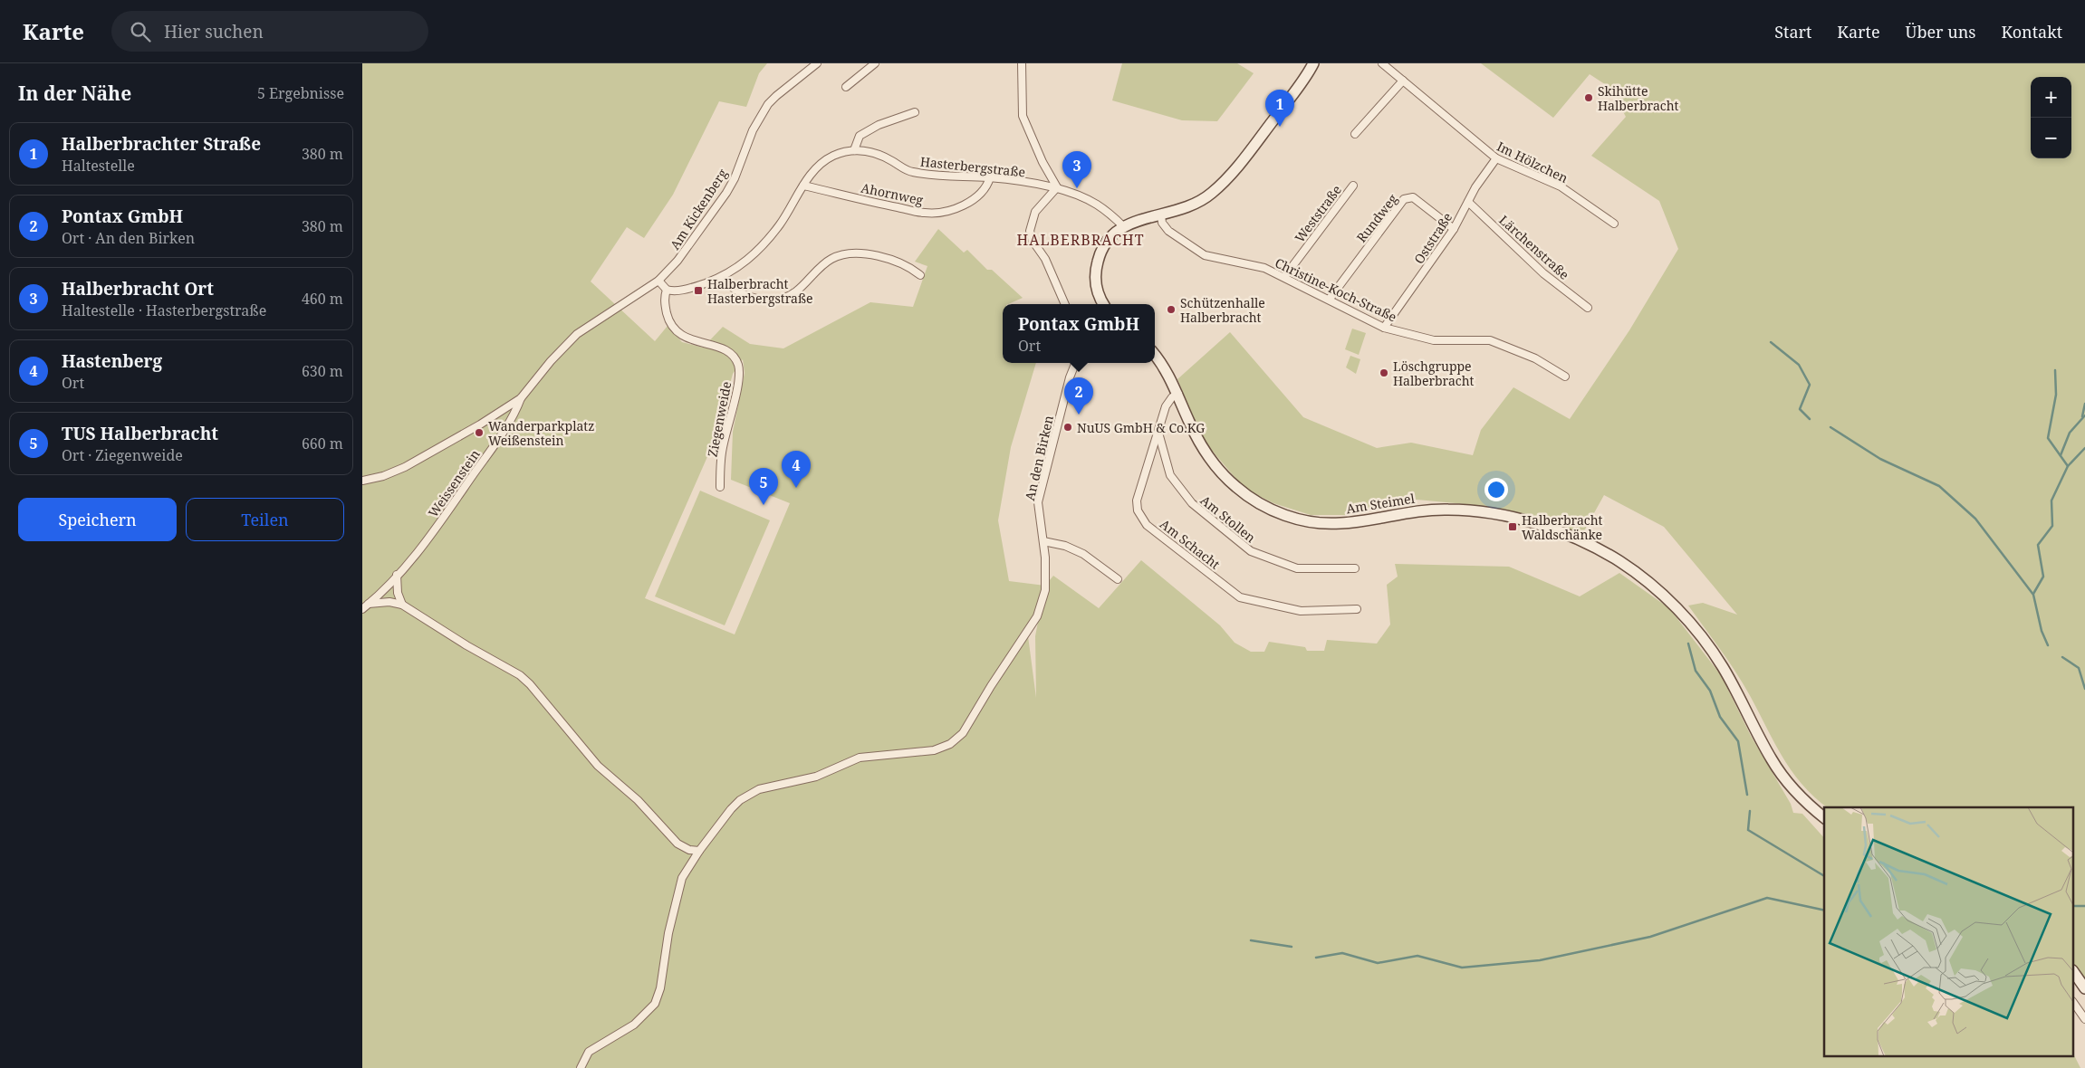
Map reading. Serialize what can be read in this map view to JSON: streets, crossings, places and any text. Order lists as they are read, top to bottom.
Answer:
{
  "streets": {
    "main road": ["Am Steimel"],
    "street": [
      "Im Hölzchen",
      "Hasterbergstraße",
      "Ahornweg",
      "Am Kickenberg",
      "Weststraße",
      "Rundweg",
      "Oststraße",
      "Lärchenstraße",
      "Christine-Koch-Straße",
      "Ziegenweide",
      "An den Birken",
      "Weissenstein",
      "Am Stollen",
      "Am Schacht"
    ]
  },
  "crossings": [
    ["Im Hölzchen", "Oststraße"],
    ["Hasterbergstraße", "Ahornweg"],
    ["Hasterbergstraße", "Ziegenweide"],
    ["Am Kickenberg", "Weissenstein"],
    ["Weststraße", "Christine-Koch-Straße"],
    ["Rundweg", "Oststraße"],
    ["Rundweg", "Christine-Koch-Straße"],
    ["Oststraße", "Lärchenstraße"],
    ["Oststraße", "Christine-Koch-Straße"],
    ["Am Steimel", "Am Schacht"],
    ["Am Stollen", "Am Schacht"]
  ],
  "districts": ["HALBERBRACHT"],
  "places": {
    "other": [
      "Skihütte Halberbracht",
      "Schützenhalle Halberbracht",
      "Löschgruppe Halberbracht",
      "NuUS GmbH & Co.KG",
      "Wanderparkplatz Weißenstein"
    ],
    "transit": ["Halberbracht Hasterbergstraße", "Halberbracht Waldschänke"]
  },
  "page": {
    "header": "Karte",
    "search": "Hier suchen",
    "nav": [
      "Start",
      "Karte",
      "Über uns",
      "Kontakt"
    ],
    "heading": ["In der Nähe", "5 Ergebnisse"],
    "map_buttons": ["+", "−"],
    "pins": [
      "1",
      "3",
      "2",
      "4",
      "5"
    ],
    "list": [
      {
        "mark": "1",
        "name": "Halberbrachter Straße",
        "note": "Haltestelle",
        "value": "380 m"
      },
      {
        "mark": "2",
        "name": "Pontax GmbH",
        "note": "Ort · An den Birken",
        "value": "380 m"
      },
      {
        "mark": "3",
        "name": "Halberbracht Ort",
        "note": "Haltestelle · Hasterbergstraße",
        "value": "460 m"
      },
      {
        "mark": "4",
        "name": "Hastenberg",
        "note": "Ort",
        "value": "630 m"
      },
      {
        "mark": "5",
        "name": "TUS Halberbracht",
        "note": "Ort · Ziegenweide",
        "value": "660 m"
      }
    ],
    "popup": ["Pontax GmbH", "Ort"],
    "buttons": ["Speichern", "Teilen"]
  }
}
